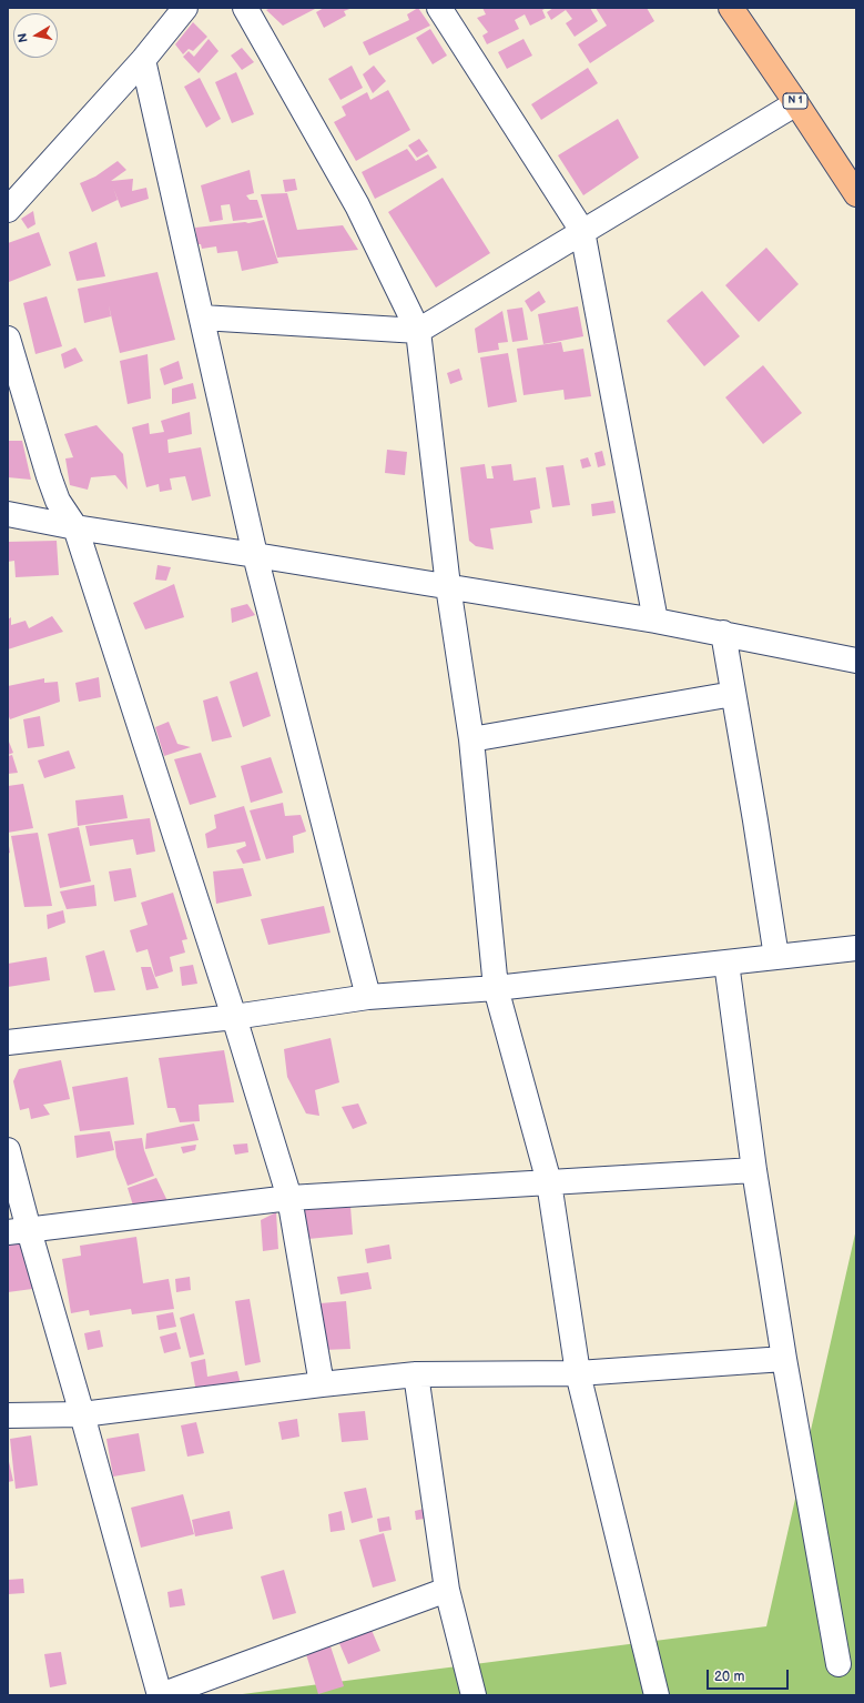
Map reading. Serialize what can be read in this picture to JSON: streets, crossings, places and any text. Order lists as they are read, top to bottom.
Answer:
{
  "streets": {
    "highway": ["N 1"]
  },
  "scale_bar": "20 m",
  "north": "left"
}
